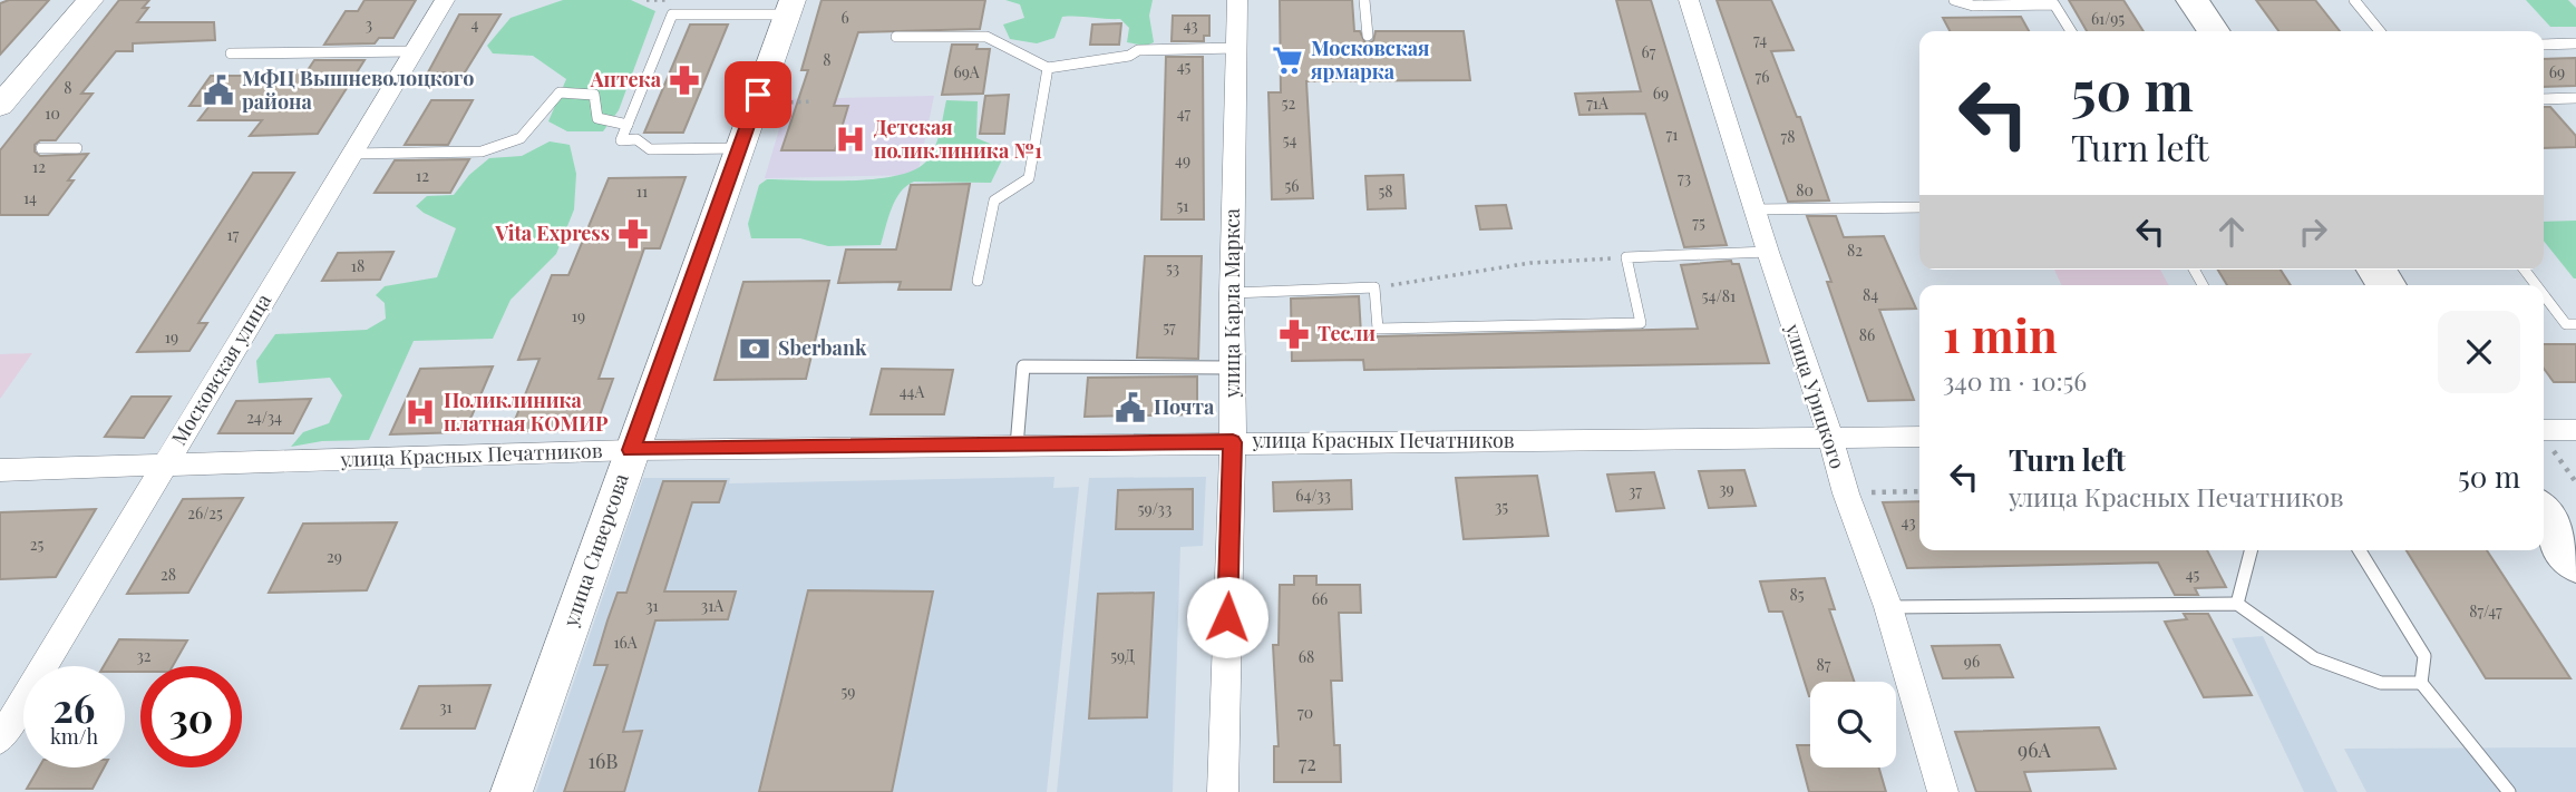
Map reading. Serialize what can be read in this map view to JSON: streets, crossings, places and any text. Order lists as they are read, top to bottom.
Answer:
{
  "streets": {
    "street": [
      "улица Карла Маркса",
      "Московская улица",
      "улица Урицкого",
      "улица Красных Печатников",
      "улица Сиверсова"
    ]
  },
  "crossings": [
    ["улица Карла Маркса", "улица Красных Печатников"],
    ["Московская улица", "улица Красных Печатников"],
    ["улица Урицкого", "улица Красных Печатников"],
    ["улица Красных Печатников", "улица Сиверсова"]
  ],
  "places": {
    "supermarket": ["Московская ярмарка"],
    "pharmacy": ["Аптека", "Vita Express", "Тесли"],
    "public building": ["МФЦ Вышневолоцкого района", "Почта"],
    "hospital": ["Детская поликлиника №1", "Поликлиника платная КОМИР"],
    "bank": ["Sberbank"]
  },
  "house_numbers": [
    "6",
    "61/95",
    "3",
    "4",
    "43",
    "74",
    "67",
    "8",
    "45",
    "69А",
    "69",
    "76",
    "8",
    "69",
    "52",
    "71А",
    "10",
    "47",
    "71",
    "78",
    "54",
    "49",
    "12",
    "12",
    "73",
    "56",
    "80",
    "11",
    "58",
    "14",
    "51",
    "75",
    "17",
    "82",
    "18",
    "53",
    "84",
    "54/81",
    "19",
    "57",
    "86",
    "19",
    "44А",
    "24/34",
    "39",
    "37",
    "64/33",
    "35",
    "59/33",
    "26/25",
    "43",
    "25",
    "29",
    "28",
    "45",
    "85",
    "66",
    "31",
    "31А",
    "87/47",
    "16А",
    "32",
    "59Д",
    "68",
    "96",
    "87",
    "59",
    "31",
    "70",
    "96А",
    "16В",
    "72"
  ],
  "page": {
    "turn": ["50 m", "Turn left"],
    "heading": ["1 min", "340 m · 10:56"],
    "list": [
      {
        "name": "Turn left",
        "note": "улица Красных Печатников",
        "value": "50 m"
      }
    ],
    "speed": "26 km/h",
    "limit": "30"
  }
}
